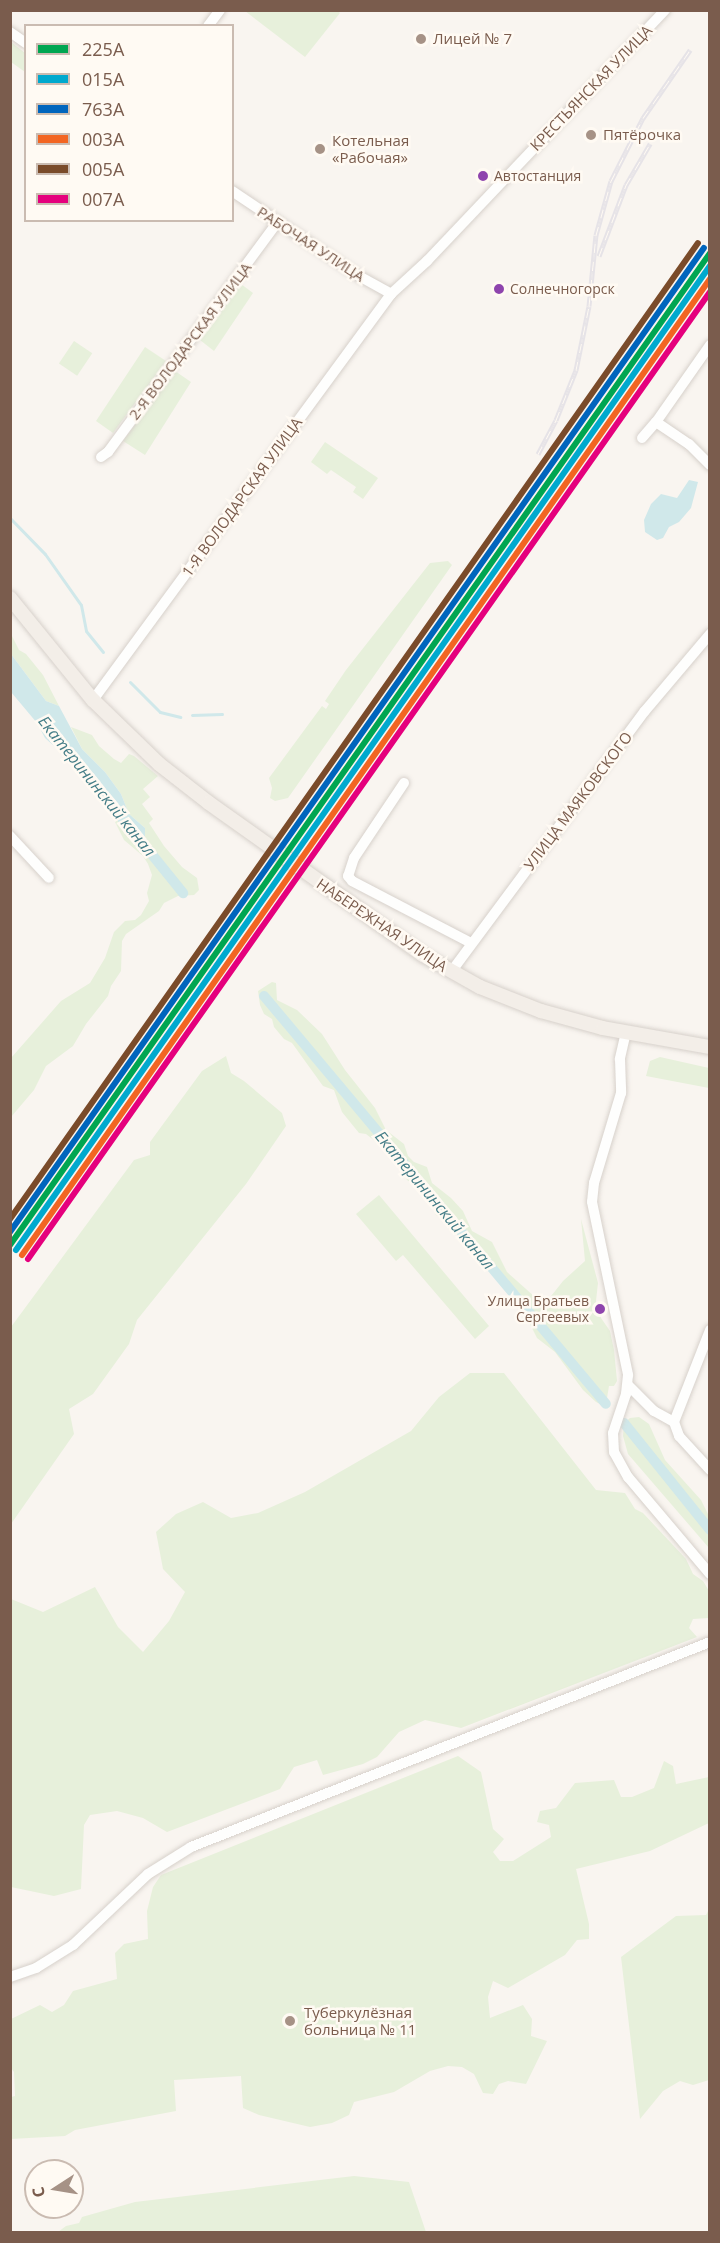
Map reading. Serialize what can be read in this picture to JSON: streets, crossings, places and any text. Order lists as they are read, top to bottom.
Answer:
{
  "streets": {
    "main road": ["НАБЕРЕЖНАЯ УЛИЦА"],
    "street": [
      "КРЕСТЬЯНСКАЯ УЛИЦА",
      "РАБОЧАЯ УЛИЦА",
      "2-Я ВОЛОДАРСКАЯ УЛИЦА",
      "1-Я ВОЛОДАРСКАЯ УЛИЦА",
      "УЛИЦА МАЯКОВСКОГО"
    ]
  },
  "crossings": [
    ["КРЕСТЬЯНСКАЯ УЛИЦА", "РАБОЧАЯ УЛИЦА"],
    ["КРЕСТЬЯНСКАЯ УЛИЦА", "1-Я ВОЛОДАРСКАЯ УЛИЦА"],
    ["РАБОЧАЯ УЛИЦА", "2-Я ВОЛОДАРСКАЯ УЛИЦА"],
    ["РАБОЧАЯ УЛИЦА", "1-Я ВОЛОДАРСКАЯ УЛИЦА"],
    ["1-Я ВОЛОДАРСКАЯ УЛИЦА", "НАБЕРЕЖНАЯ УЛИЦА"],
    ["УЛИЦА МАЯКОВСКОГО", "НАБЕРЕЖНАЯ УЛИЦА"]
  ],
  "water": ["Екатерининский канал"],
  "places": [
    "Лицей № 7",
    "Пятёрочка",
    "Котельная «Рабочая»",
    "Автостанция",
    "Солнечногорск",
    "Улица Братьев Сергеевых",
    "Туберкулёзная больница № 11"
  ],
  "lines": [
    "transit line 005А",
    "transit line 763А",
    "transit line 225А",
    "transit line 015А",
    "transit line 003А",
    "transit line 007А"
  ],
  "legend": [
    "225А",
    "015А",
    "763А",
    "003А",
    "005А",
    "007А"
  ],
  "north": "left"
}
